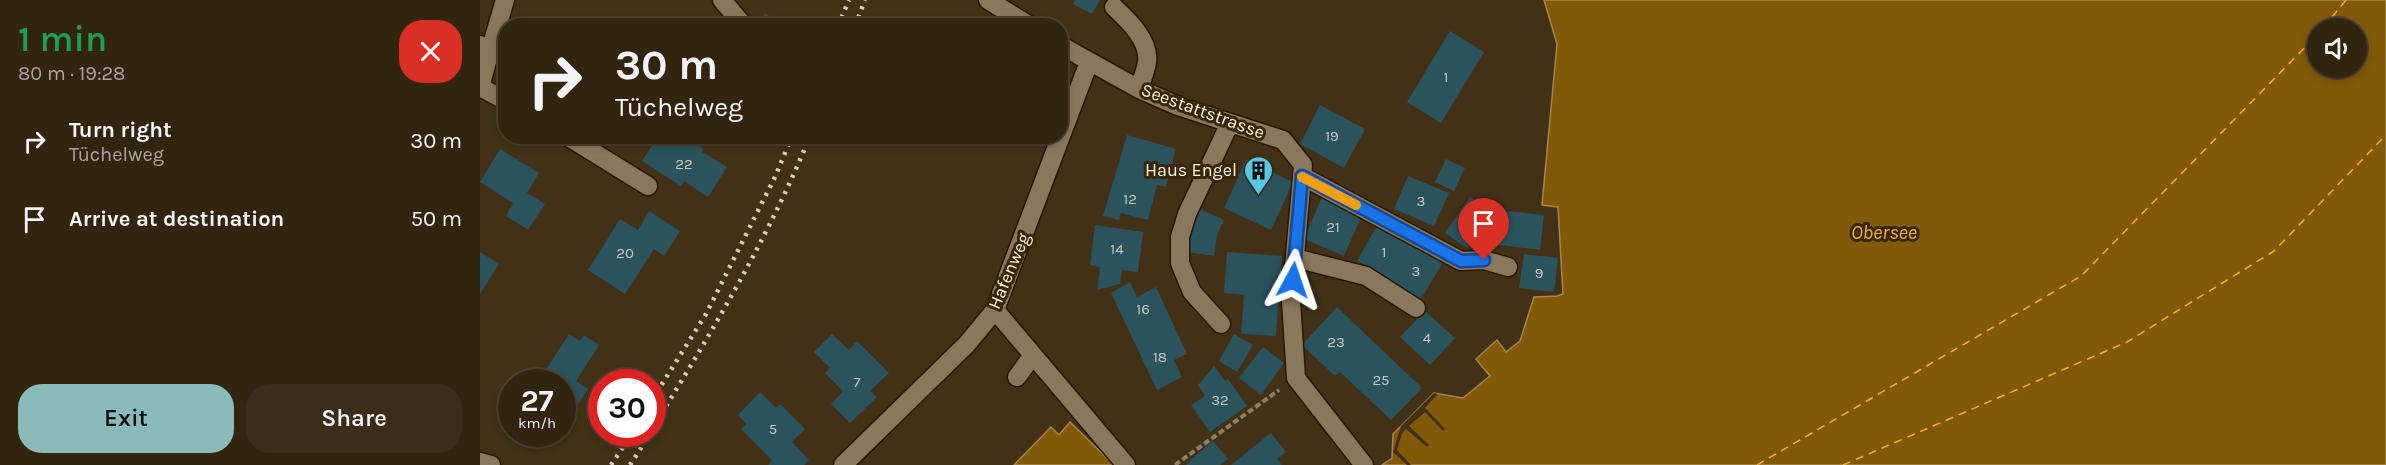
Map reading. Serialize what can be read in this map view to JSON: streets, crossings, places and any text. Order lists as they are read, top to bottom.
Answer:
{
  "streets": {
    "street": ["Seestattstrasse", "Hafenweg"]
  },
  "crossings": [
    ["Seestattstrasse", "Hafenweg"]
  ],
  "water": ["Obersee"],
  "places": {
    "building": ["Haus Engel"]
  },
  "house_numbers": [
    "1",
    "19",
    "22",
    "12",
    "3",
    "21",
    "14",
    "1",
    "20",
    "3",
    "9",
    "16",
    "4",
    "23",
    "18",
    "25",
    "7",
    "32",
    "5"
  ],
  "page": {
    "heading": ["1 min", "80 m · 19:28"],
    "turn": ["30 m", "Tüchelweg"],
    "list": [
      {
        "name": "Turn right",
        "note": "Tüchelweg",
        "value": "30 m"
      },
      {
        "name": "Arrive at destination",
        "value": "50 m"
      }
    ],
    "speed": "27 km/h",
    "limit": "30",
    "buttons": ["Exit", "Share"]
  }
}
